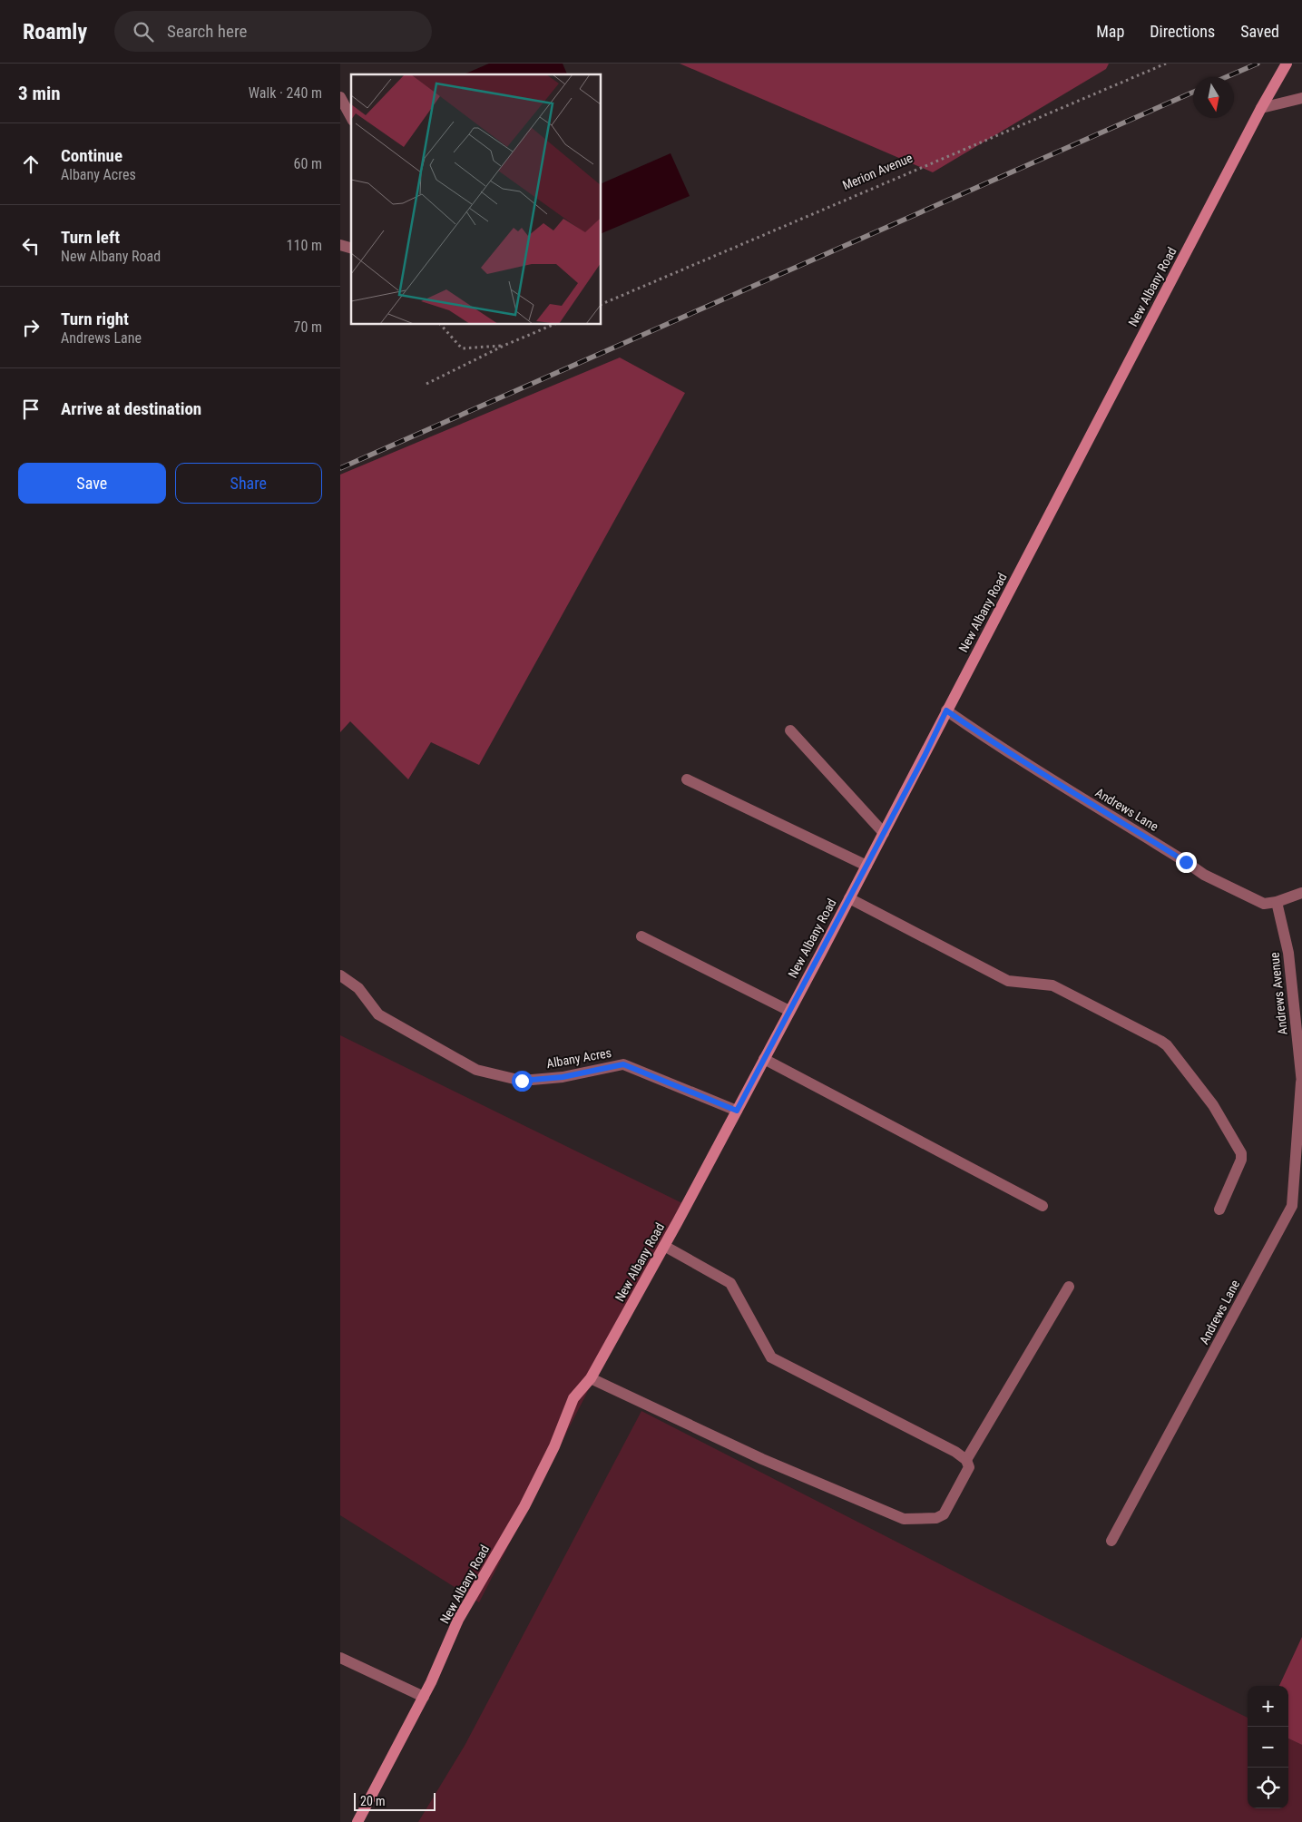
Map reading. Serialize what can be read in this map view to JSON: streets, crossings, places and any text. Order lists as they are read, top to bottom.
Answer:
{
  "streets": {
    "main road": ["New Albany Road"],
    "street": ["Andrews Lane", "Andrews Avenue", "Albany Acres"],
    "path": ["Merion Avenue"]
  },
  "crossings": [
    ["New Albany Road", "Andrews Lane"],
    ["New Albany Road", "Albany Acres"],
    ["Andrews Lane", "Andrews Avenue"]
  ],
  "scale_bar": "20 m",
  "north": "bottom",
  "page": {
    "header": "Roamly",
    "search": "Search here",
    "nav": ["Map", "Directions", "Saved"],
    "heading": ["3 min", "Walk · 240 m"],
    "list": [
      ["Continue", "Albany Acres", "60 m"],
      ["Turn left", "New Albany Road", "110 m"],
      ["Turn right", "Andrews Lane", "70 m"],
      "Arrive at destination"
    ],
    "buttons": ["Save", "Share"],
    "map_buttons": ["+", "−"],
    "scale": "20 m"
  }
}
